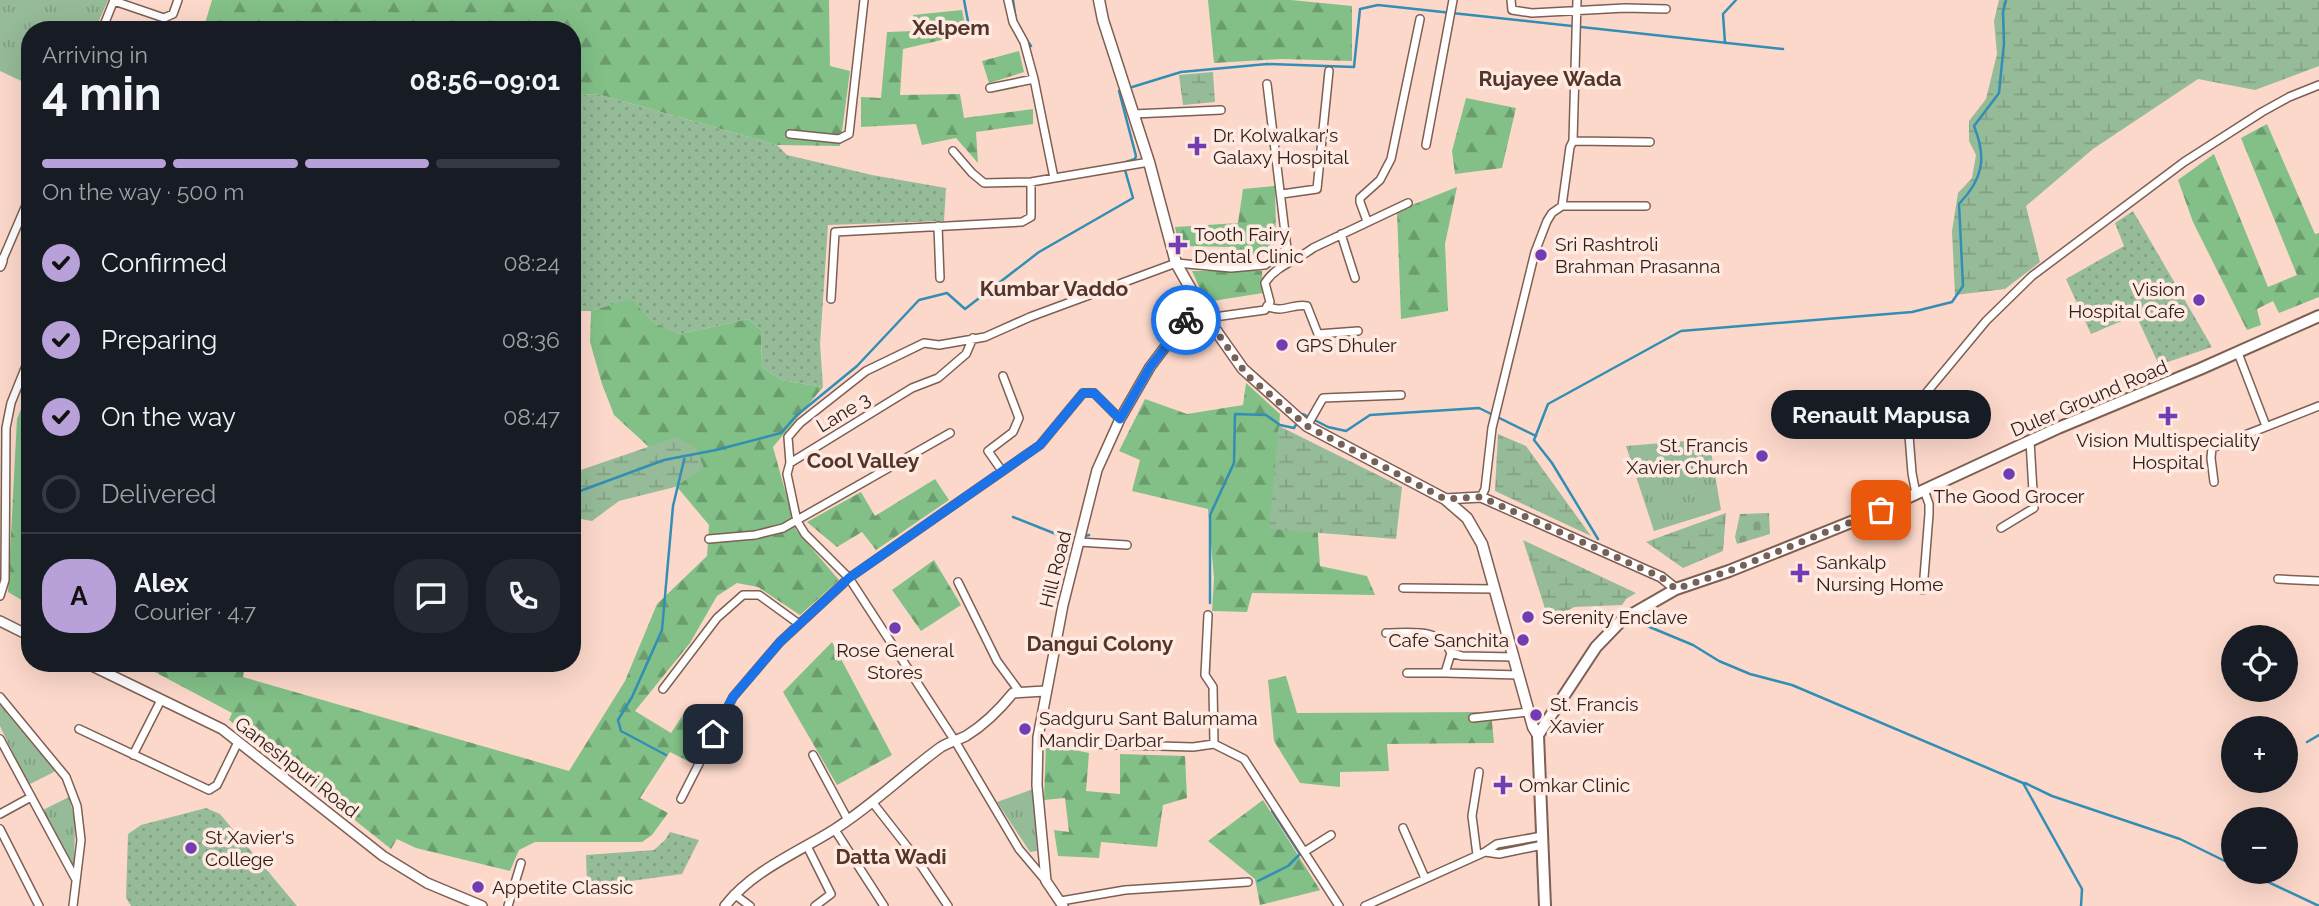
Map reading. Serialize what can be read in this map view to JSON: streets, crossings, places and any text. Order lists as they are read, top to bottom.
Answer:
{
  "streets": {
    "main road": ["Duler Ground Road"],
    "street": ["Lane 3", "Hill Road", "Ganeshpuri Road"]
  },
  "districts": [
    "Xelpem",
    "Rujayee Wada",
    "Kumbar Vaddo",
    "Cool Valley",
    "Dangui Colony",
    "Datta Wadi"
  ],
  "places": {
    "health": [
      "Dr. Kolwalkar's Galaxy Hospital",
      "Tooth Fairy Dental Clinic",
      "Vision Multispeciality Hospital",
      "Sankalp Nursing Home",
      "Omkar Clinic"
    ],
    "other": [
      "Sri Rashtroli Brahman Prasanna",
      "Vision Hospital Cafe",
      "GPS Dhuler",
      "St. Francis Xavier Church",
      "The Good Grocer",
      "Renault Mapusa",
      "Serenity Enclave",
      "Rose General Stores",
      "Cafe Sanchita",
      "St. Francis Xavier",
      "Sadguru Sant Balumama Mandir Darbar",
      "St Xavier's College",
      "Appetite Classic"
    ]
  },
  "page": {
    "heading": ["4 min", "Arriving in", "08:56–09:01"],
    "panel": ["Alex", "Courier · 4.7"],
    "bar": "On the way · 500 m",
    "list": [
      ["Confirmed", "08:24"],
      ["Preparing", "08:36"],
      ["On the way", "08:47"],
      "Delivered"
    ],
    "bubble": "Renault Mapusa",
    "round": "A",
    "map_buttons": ["+", "−"]
  }
}
